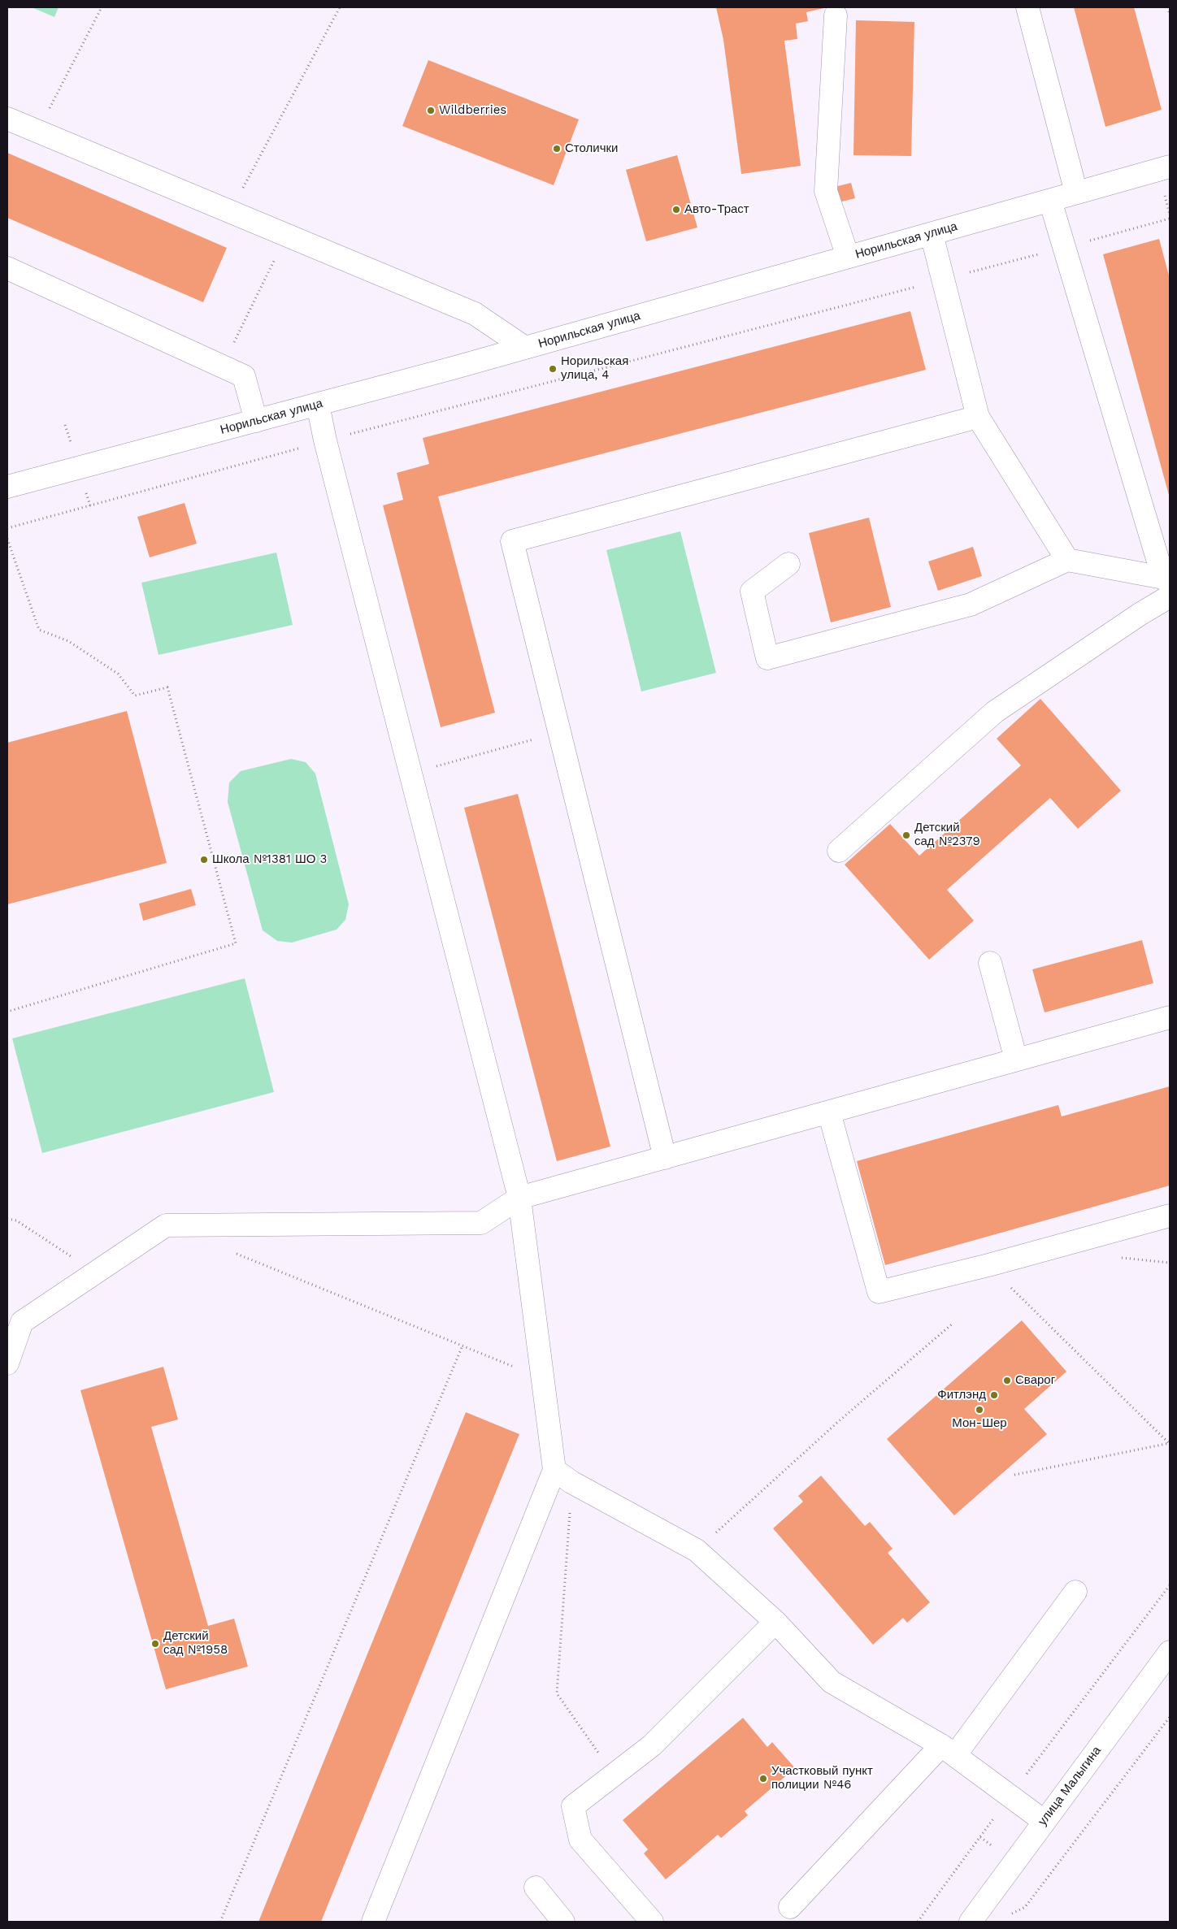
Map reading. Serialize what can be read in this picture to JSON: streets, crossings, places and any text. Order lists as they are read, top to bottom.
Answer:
{
  "streets": {
    "street": ["Норильская улица", "улица Малыгина"]
  },
  "places": [
    "Wildberries",
    "Столички",
    "Авто-Траст",
    "Норильская улица, 4",
    "Детский сад №2379",
    "Школа №1381 ШО 3",
    "Сварог",
    "Фитлэнд",
    "Мон-Шер",
    "Детский сад №1958",
    "Участковый пункт полиции №46"
  ]
}
